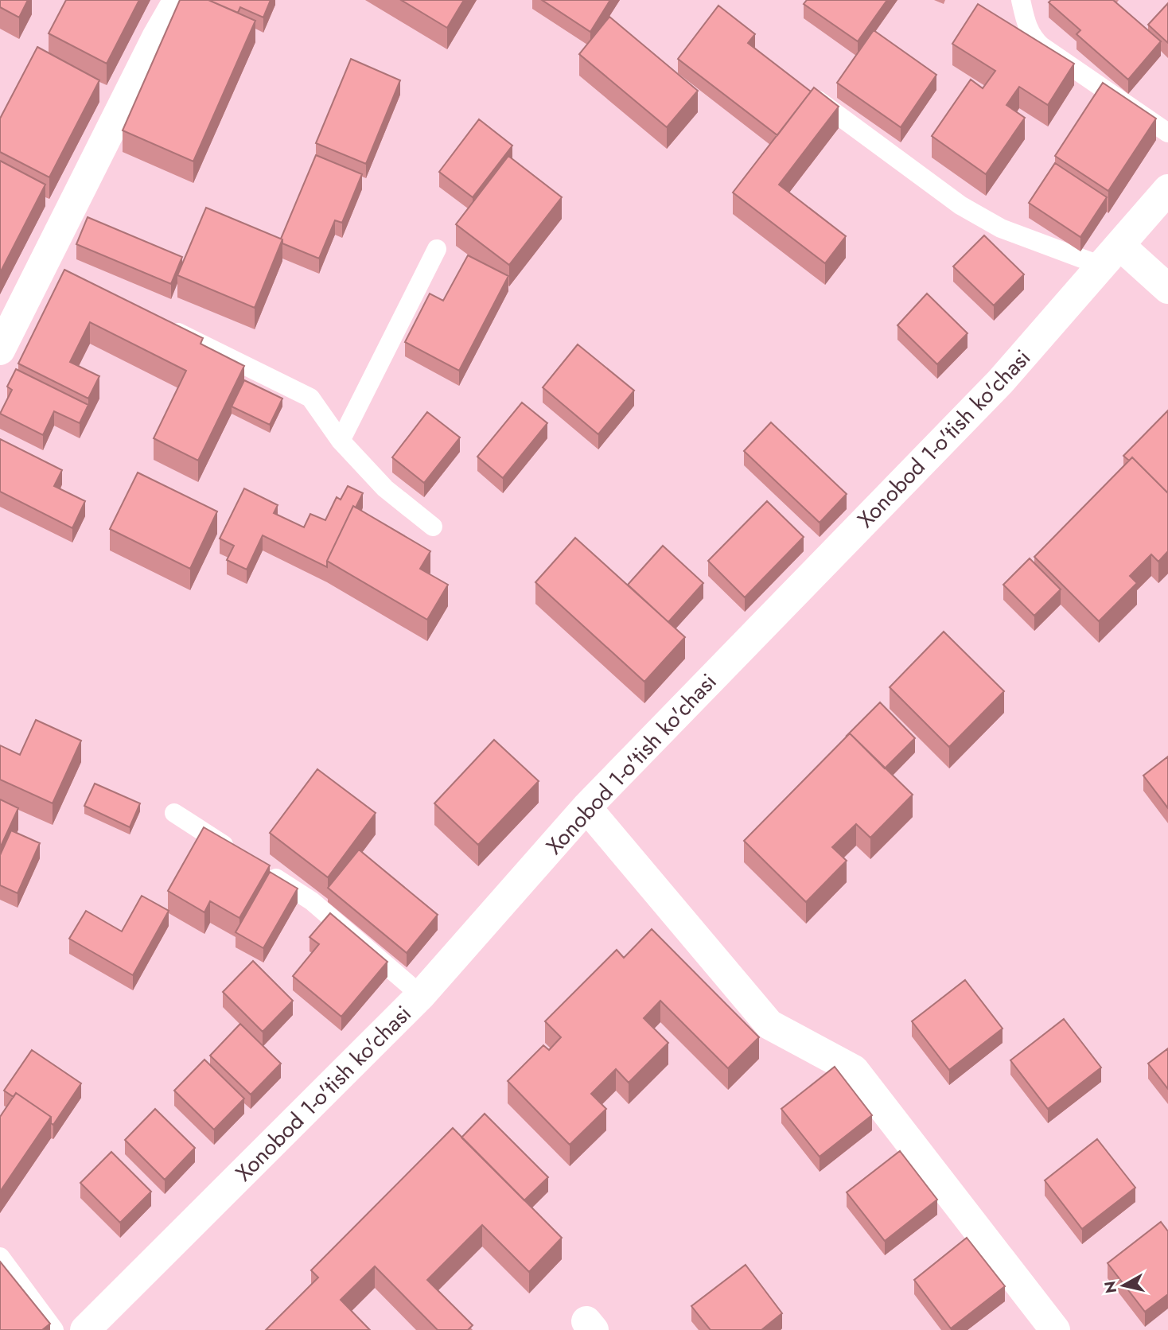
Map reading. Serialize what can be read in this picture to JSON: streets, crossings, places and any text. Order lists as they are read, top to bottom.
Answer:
{
  "streets": {
    "street": ["Xonobod 1-o'tish ko'chasi"]
  },
  "north": "left"
}
